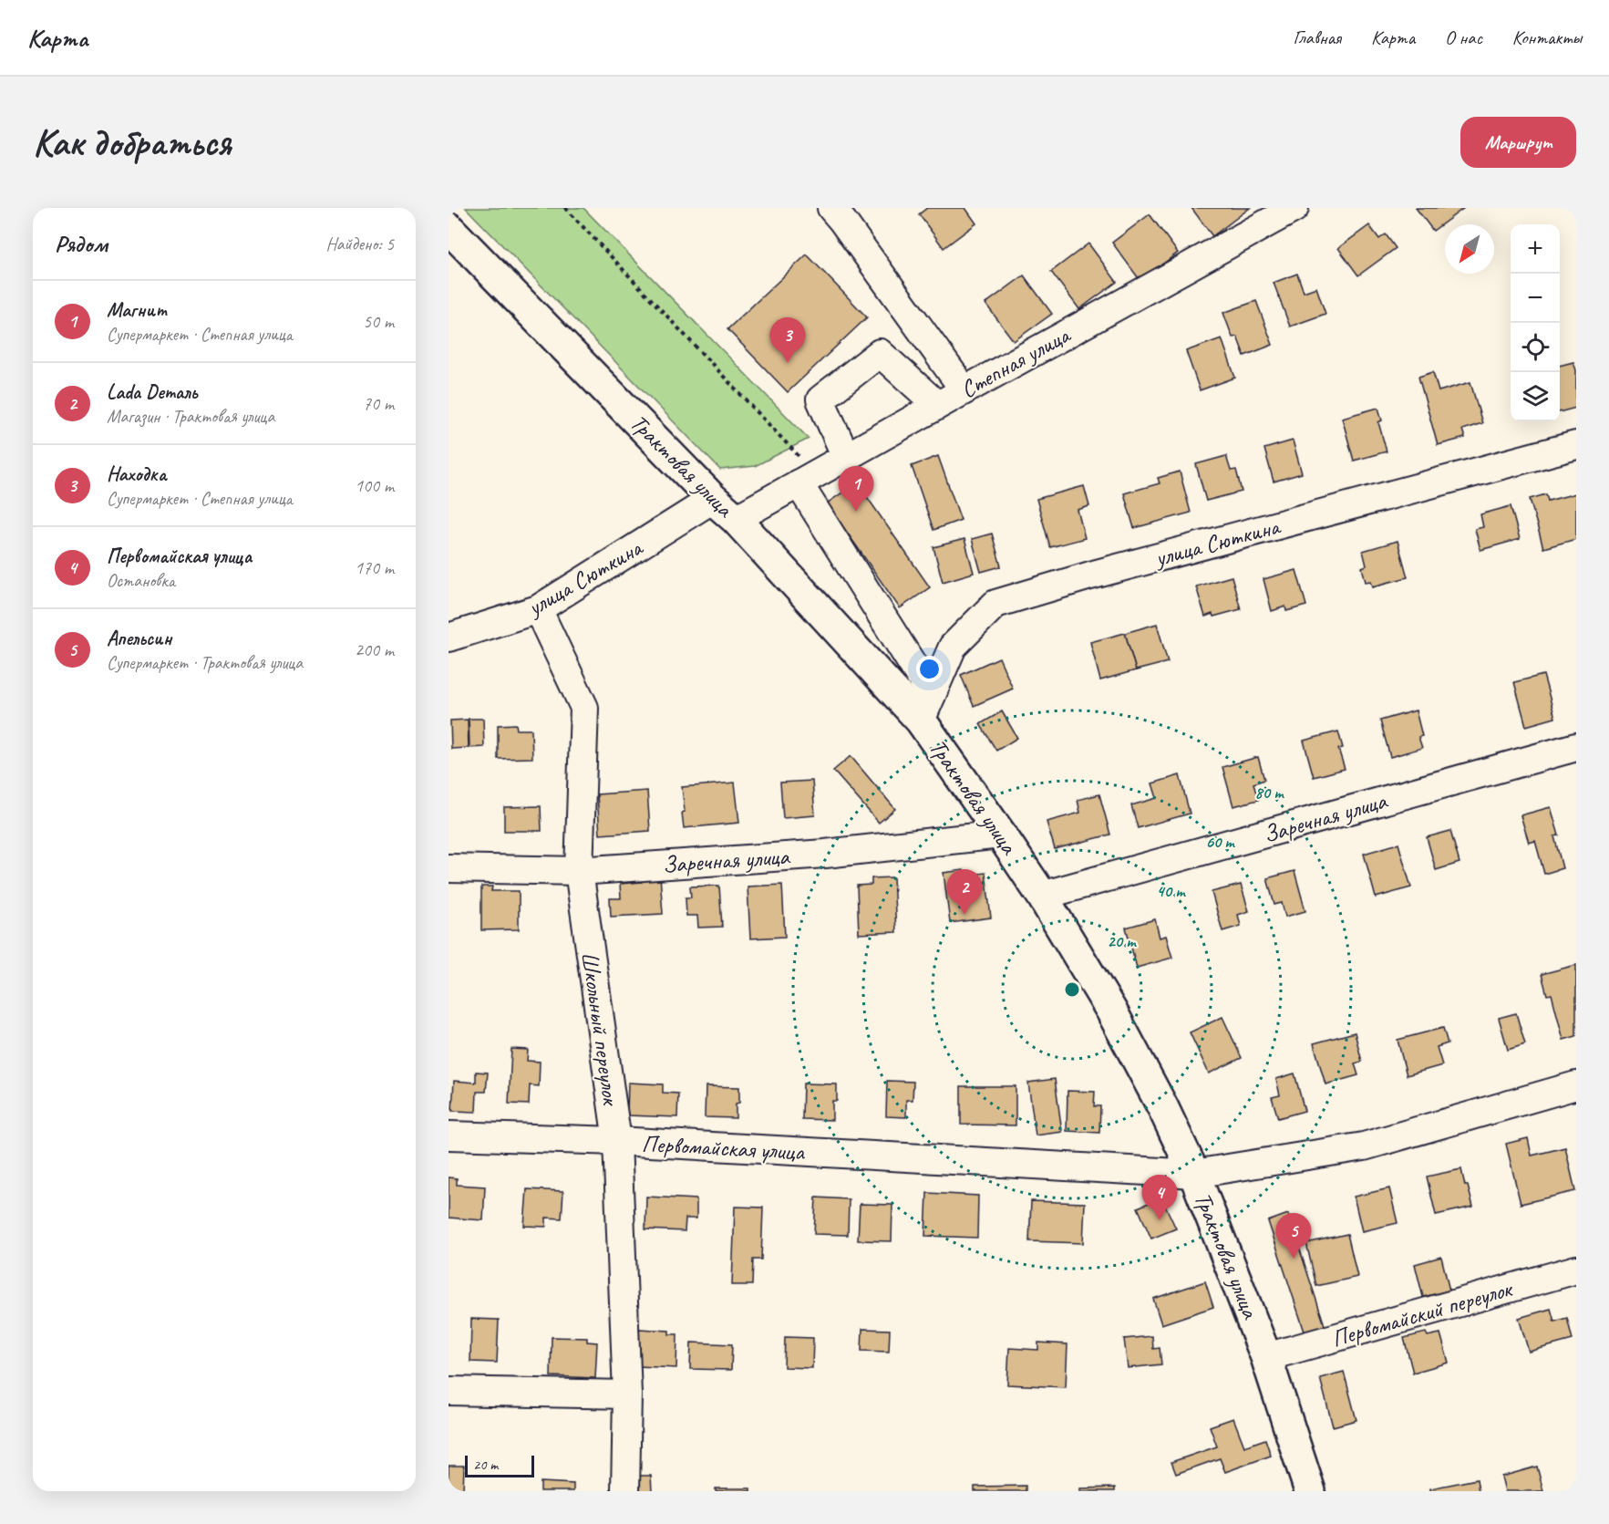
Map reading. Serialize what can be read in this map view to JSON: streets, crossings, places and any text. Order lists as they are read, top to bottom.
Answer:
{
  "streets": {
    "main road": ["Трактовая улица"],
    "street": [
      "Степная улица",
      "улица Сюткина",
      "Заречная улица",
      "Школьный переулок",
      "Первомайская улица",
      "Первомайский переулок"
    ]
  },
  "crossings": [
    ["Степная улица", "Трактовая улица"],
    ["Трактовая улица", "улица Сюткина"],
    ["Трактовая улица", "Заречная улица"],
    ["Трактовая улица", "Первомайская улица"],
    ["Трактовая улица", "Первомайский переулок"],
    ["улица Сюткина", "Школьный переулок"],
    ["Заречная улица", "Школьный переулок"],
    ["Школьный переулок", "Первомайская улица"]
  ],
  "scale_bar": "20 m",
  "north": "bottom left",
  "page": {
    "header": "Карта",
    "nav": [
      "Главная",
      "Карта",
      "О нас",
      "Контакты"
    ],
    "buttons": "Маршрут",
    "title": "Как добраться",
    "heading": ["Рядом", "Найдено: 5"],
    "map_buttons": ["+", "−"],
    "list": [
      {
        "mark": "1",
        "name": "Магнит",
        "note": "Супермаркет · Степная улица",
        "value": "50 m"
      },
      {
        "mark": "2",
        "name": "Lada Dеталь",
        "note": "Магазин · Трактовая улица",
        "value": "70 m"
      },
      {
        "mark": "3",
        "name": "Находка",
        "note": "Супермаркет · Степная улица",
        "value": "100 m"
      },
      {
        "mark": "4",
        "name": "Первомайская улица",
        "note": "Остановка",
        "value": "170 m"
      },
      {
        "mark": "5",
        "name": "Апельсин",
        "note": "Супермаркет · Трактовая улица",
        "value": "200 m"
      }
    ],
    "pins": [
      "3",
      "1",
      "2",
      "4",
      "5"
    ],
    "scale": "20 m"
  },
  "rings": [
    "80 m",
    "60 m",
    "40 m",
    "20 m"
  ]
}
